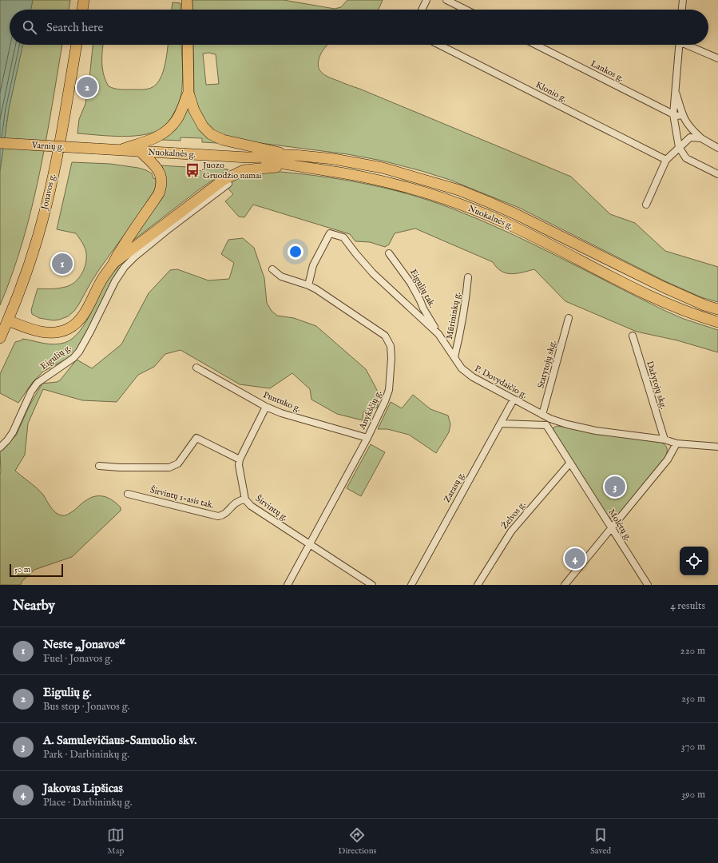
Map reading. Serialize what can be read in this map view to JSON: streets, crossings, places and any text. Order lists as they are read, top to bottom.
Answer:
{
  "streets": {
    "main road": ["Varnių g.", "Nuokalnės g.", "Jonavos g."],
    "street": [
      "Lankos g.",
      "Klonio g.",
      "Eigulių tak.",
      "Mūrininkų g.",
      "Eigulių g.",
      "Statytojų skg.",
      "P. Dovydaičio g.",
      "Dažytojų skg.",
      "Puntuko g.",
      "Anykščių g.",
      "Zarasų g.",
      "Širvintų 1-asis tak.",
      "Širvintų g.",
      "Želvos g.",
      "Molėtų g."
    ]
  },
  "crossings": [
    ["Varnių g.", "Nuokalnės g."],
    ["Eigulių tak.", "P. Dovydaičio g."],
    ["Mūrininkų g.", "P. Dovydaičio g."],
    ["Statytojų skg.", "P. Dovydaičio g."],
    ["P. Dovydaičio g.", "Dažytojų skg."],
    ["P. Dovydaičio g.", "Anykščių g."],
    ["P. Dovydaičio g.", "Zarasų g."],
    ["Puntuko g.", "Anykščių g."],
    ["Anykščių g.", "Širvintų g."],
    ["Širvintų 1-asis tak.", "Širvintų g."],
    ["Želvos g.", "Molėtų g."]
  ],
  "places": {
    "bus stop": ["Juozo Gruodžio namai"]
  },
  "scale_bar": "50 m",
  "page": {
    "search": "Search here",
    "pins": [
      "2",
      "1",
      "3",
      "4"
    ],
    "scale": "50 m",
    "heading": ["Nearby", "4 results"],
    "list": [
      {
        "mark": "1",
        "name": "Neste „Jonavos“",
        "note": "Fuel · Jonavos g.",
        "value": "220 m"
      },
      {
        "mark": "2",
        "name": "Eigulių g.",
        "note": "Bus stop · Jonavos g.",
        "value": "250 m"
      },
      {
        "mark": "3",
        "name": "A. Samulevičiaus-Samuolio skv.",
        "note": "Park · Darbininkų g.",
        "value": "370 m"
      },
      {
        "mark": "4",
        "name": "Jakovas Lipšicas",
        "note": "Place · Darbininkų g.",
        "value": "390 m"
      }
    ],
    "nav": ["Map", "Directions", "Saved"]
  }
}
